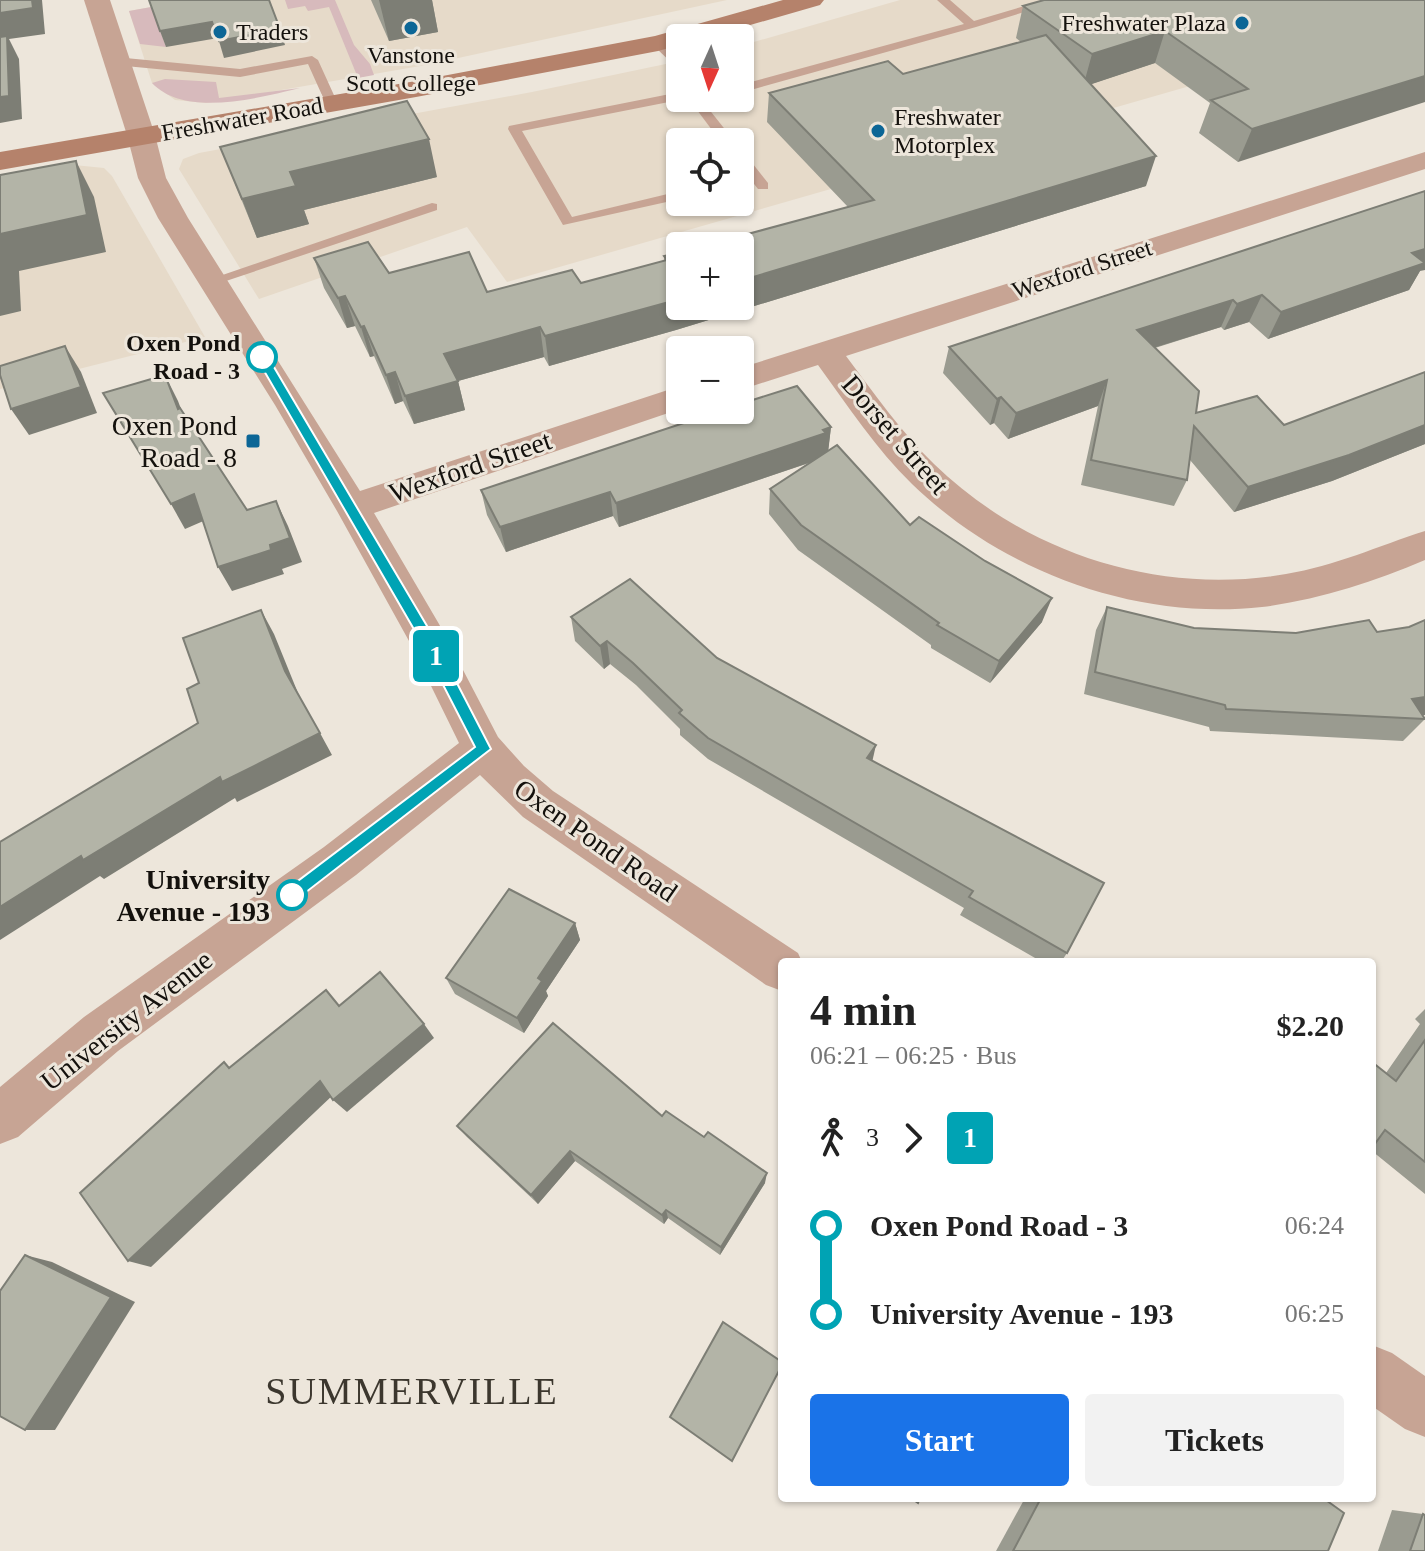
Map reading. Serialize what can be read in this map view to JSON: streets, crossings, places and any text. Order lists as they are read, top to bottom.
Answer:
{
  "streets": {
    "main road": ["Freshwater Road"],
    "street": [
      "Wexford Street",
      "Dorset Street",
      "Oxen Pond Road",
      "University Avenue"
    ]
  },
  "crossings": [
    ["Freshwater Road", "Oxen Pond Road"],
    ["Wexford Street", "Dorset Street"],
    ["Wexford Street", "Oxen Pond Road"],
    ["Oxen Pond Road", "University Avenue"]
  ],
  "districts": ["SUMMERVILLE"],
  "places": {
    "other": [
      "Freshwater Plaza",
      "Vanstone Scott College",
      "Traders",
      "Freshwater Motorplex",
      "Oxen Pond Road - 3",
      "University Avenue - 193"
    ],
    "transit": ["Oxen Pond Road - 8"]
  },
  "lines": ["bus line 1"],
  "north": "bottom",
  "page": {
    "on_map": "1",
    "map_buttons": ["+", "−"],
    "heading": ["4 min", "06:21 – 06:25 · Bus", "$2.20"],
    "legs": ["3", "1"],
    "list": [
      {
        "name": "Oxen Pond Road - 3",
        "value": "06:24"
      },
      {
        "name": "University Avenue - 193",
        "value": "06:25"
      }
    ],
    "buttons": ["Start", "Tickets"]
  }
}
